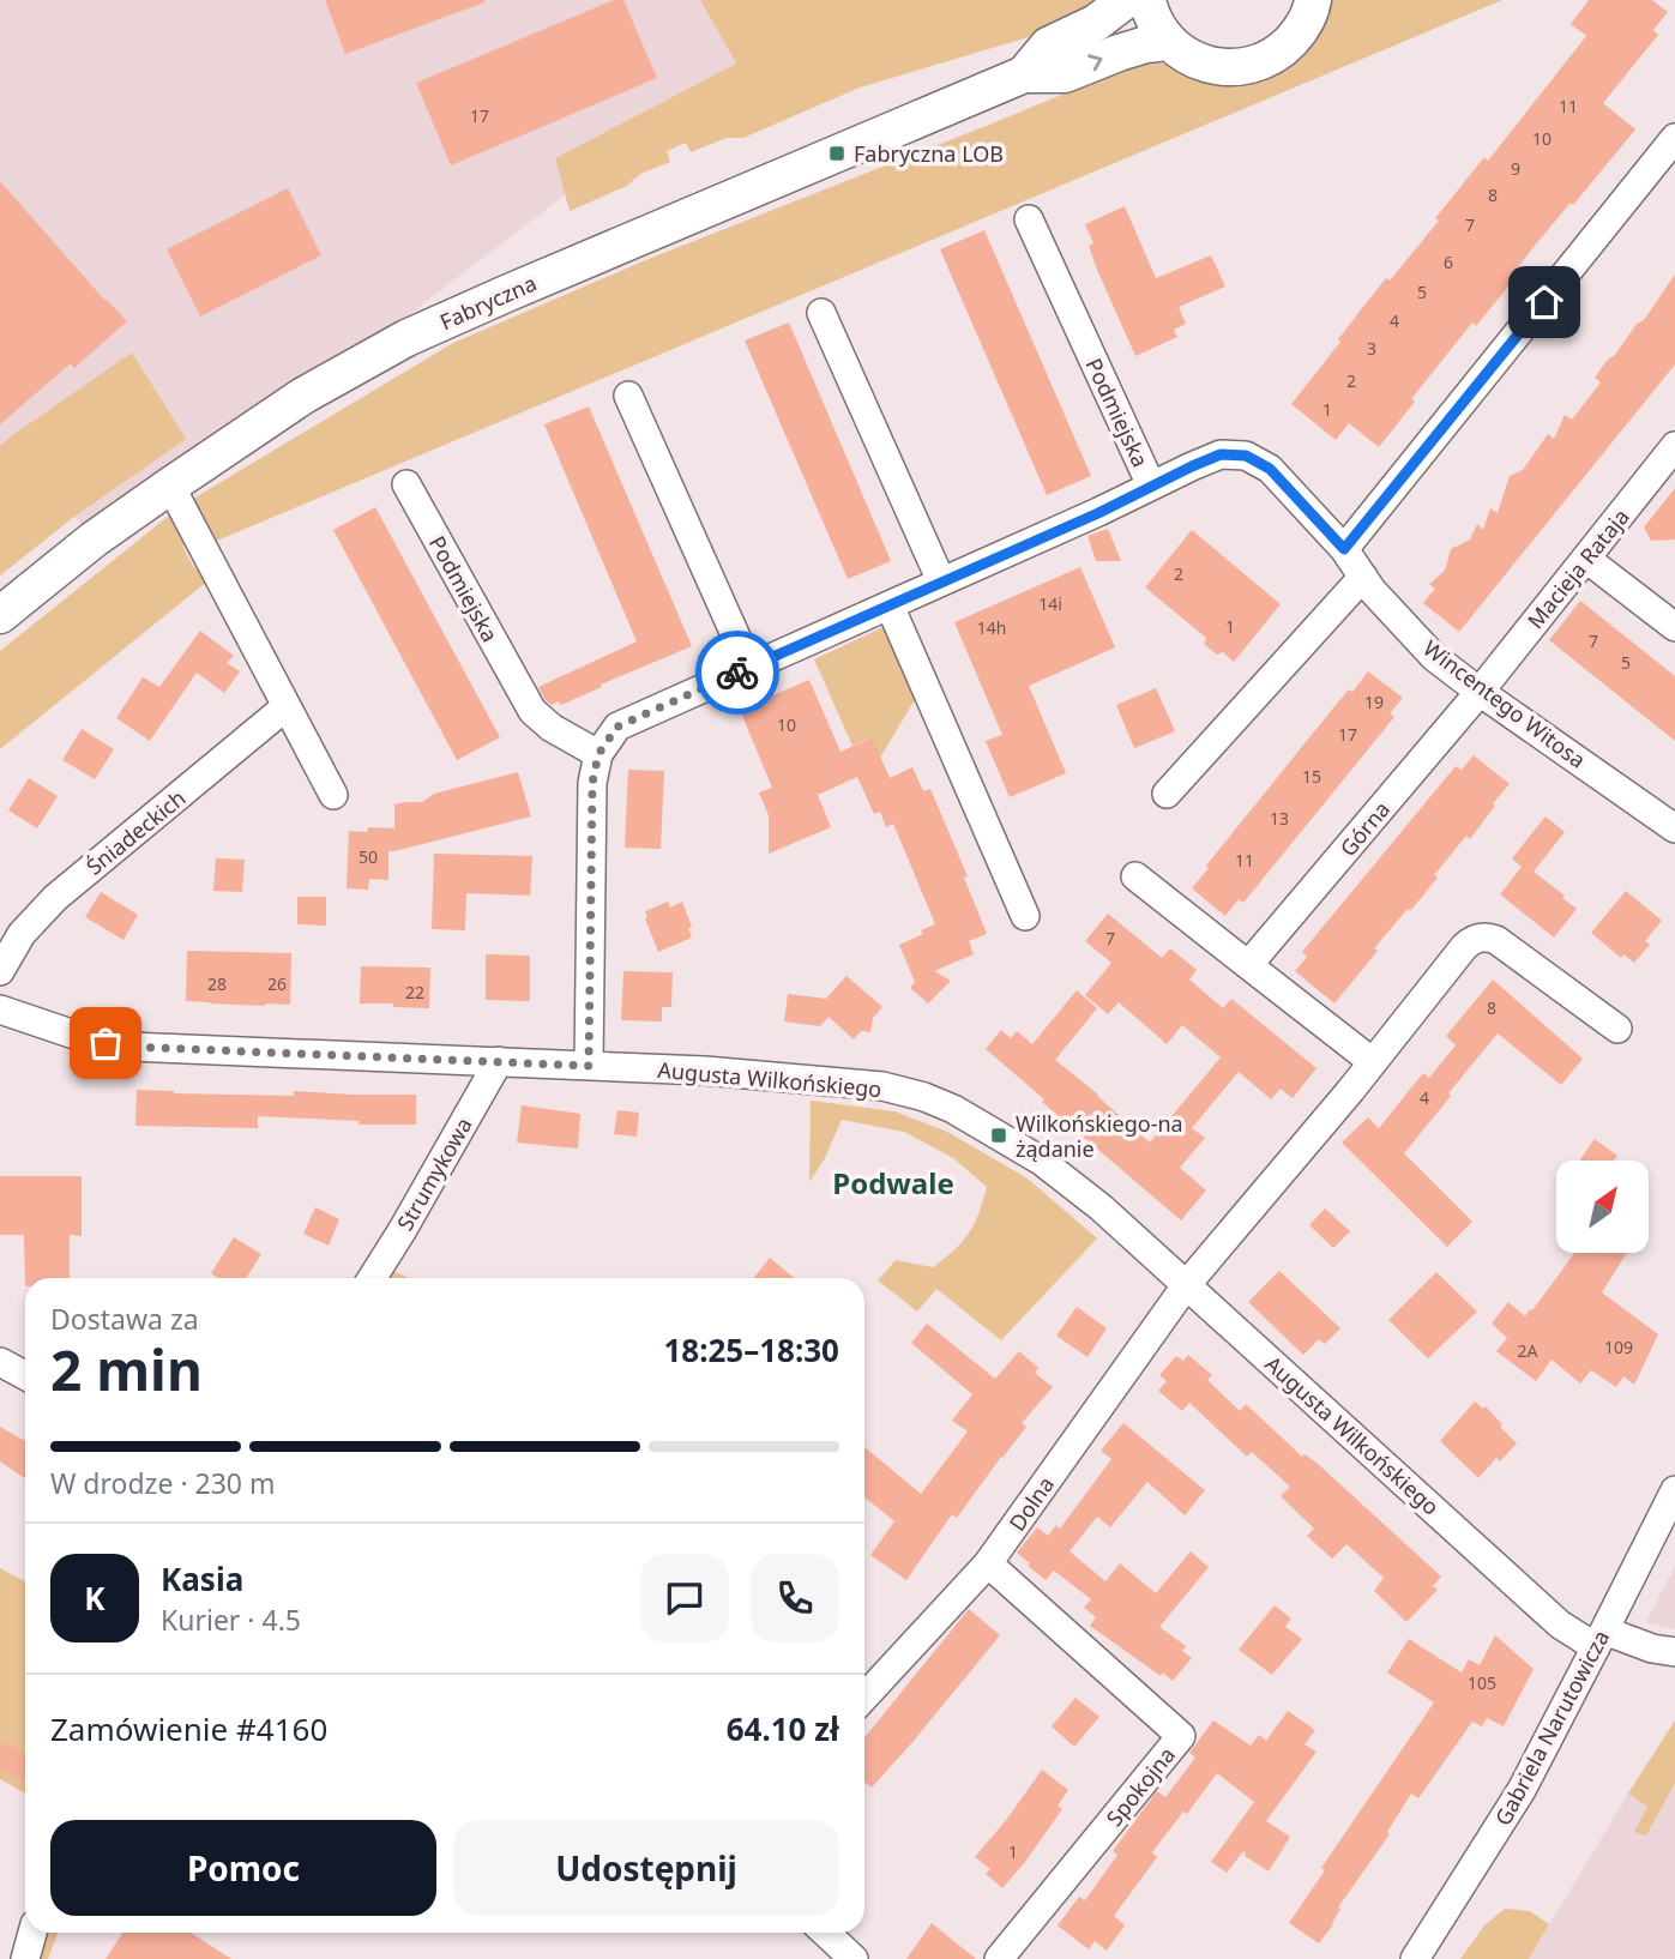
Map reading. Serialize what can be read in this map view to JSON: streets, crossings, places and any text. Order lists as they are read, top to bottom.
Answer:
{
  "streets": {
    "street": [
      "Fabryczna",
      "Podmiejska",
      "Macieja Rataja",
      "Wincentego Witosa",
      "Górna",
      "Śniadeckich",
      "Augusta Wilkońskiego",
      "Strumykowa",
      "Dolna",
      "Gabriela Narutowicza",
      "Spokojna"
    ]
  },
  "crossings": [
    ["Podmiejska", "Wincentego Witosa"],
    ["Macieja Rataja", "Wincentego Witosa"],
    ["Macieja Rataja", "Górna"],
    ["Wincentego Witosa", "Górna"],
    ["Augusta Wilkońskiego", "Strumykowa"],
    ["Augusta Wilkońskiego", "Dolna"],
    ["Augusta Wilkońskiego", "Gabriela Narutowicza"],
    ["Dolna", "Spokojna"]
  ],
  "districts": ["Podwale"],
  "places": {
    "transit": ["Fabryczna LOB", "Wilkońskiego-na żądanie"]
  },
  "house_numbers": [
    "11",
    "17",
    "10",
    "9",
    "8",
    "7",
    "6",
    "5",
    "4",
    "3",
    "2",
    "1",
    "2",
    "14i",
    "1",
    "14h",
    "7",
    "5",
    "19",
    "10",
    "17",
    "15",
    "13",
    "50",
    "11",
    "7",
    "28",
    "26",
    "22",
    "8",
    "4",
    "109",
    "2A",
    "105",
    "1"
  ],
  "north": "top right",
  "page": {
    "heading": ["2 min", "Dostawa za", "18:25–18:30"],
    "panel": [
      "Kasia",
      "Kurier · 4.5",
      "Zamówienie #4160",
      "64.10 zł"
    ],
    "bar": "W drodze · 230 m",
    "round": "K",
    "buttons": ["Pomoc", "Udostępnij"]
  }
}
